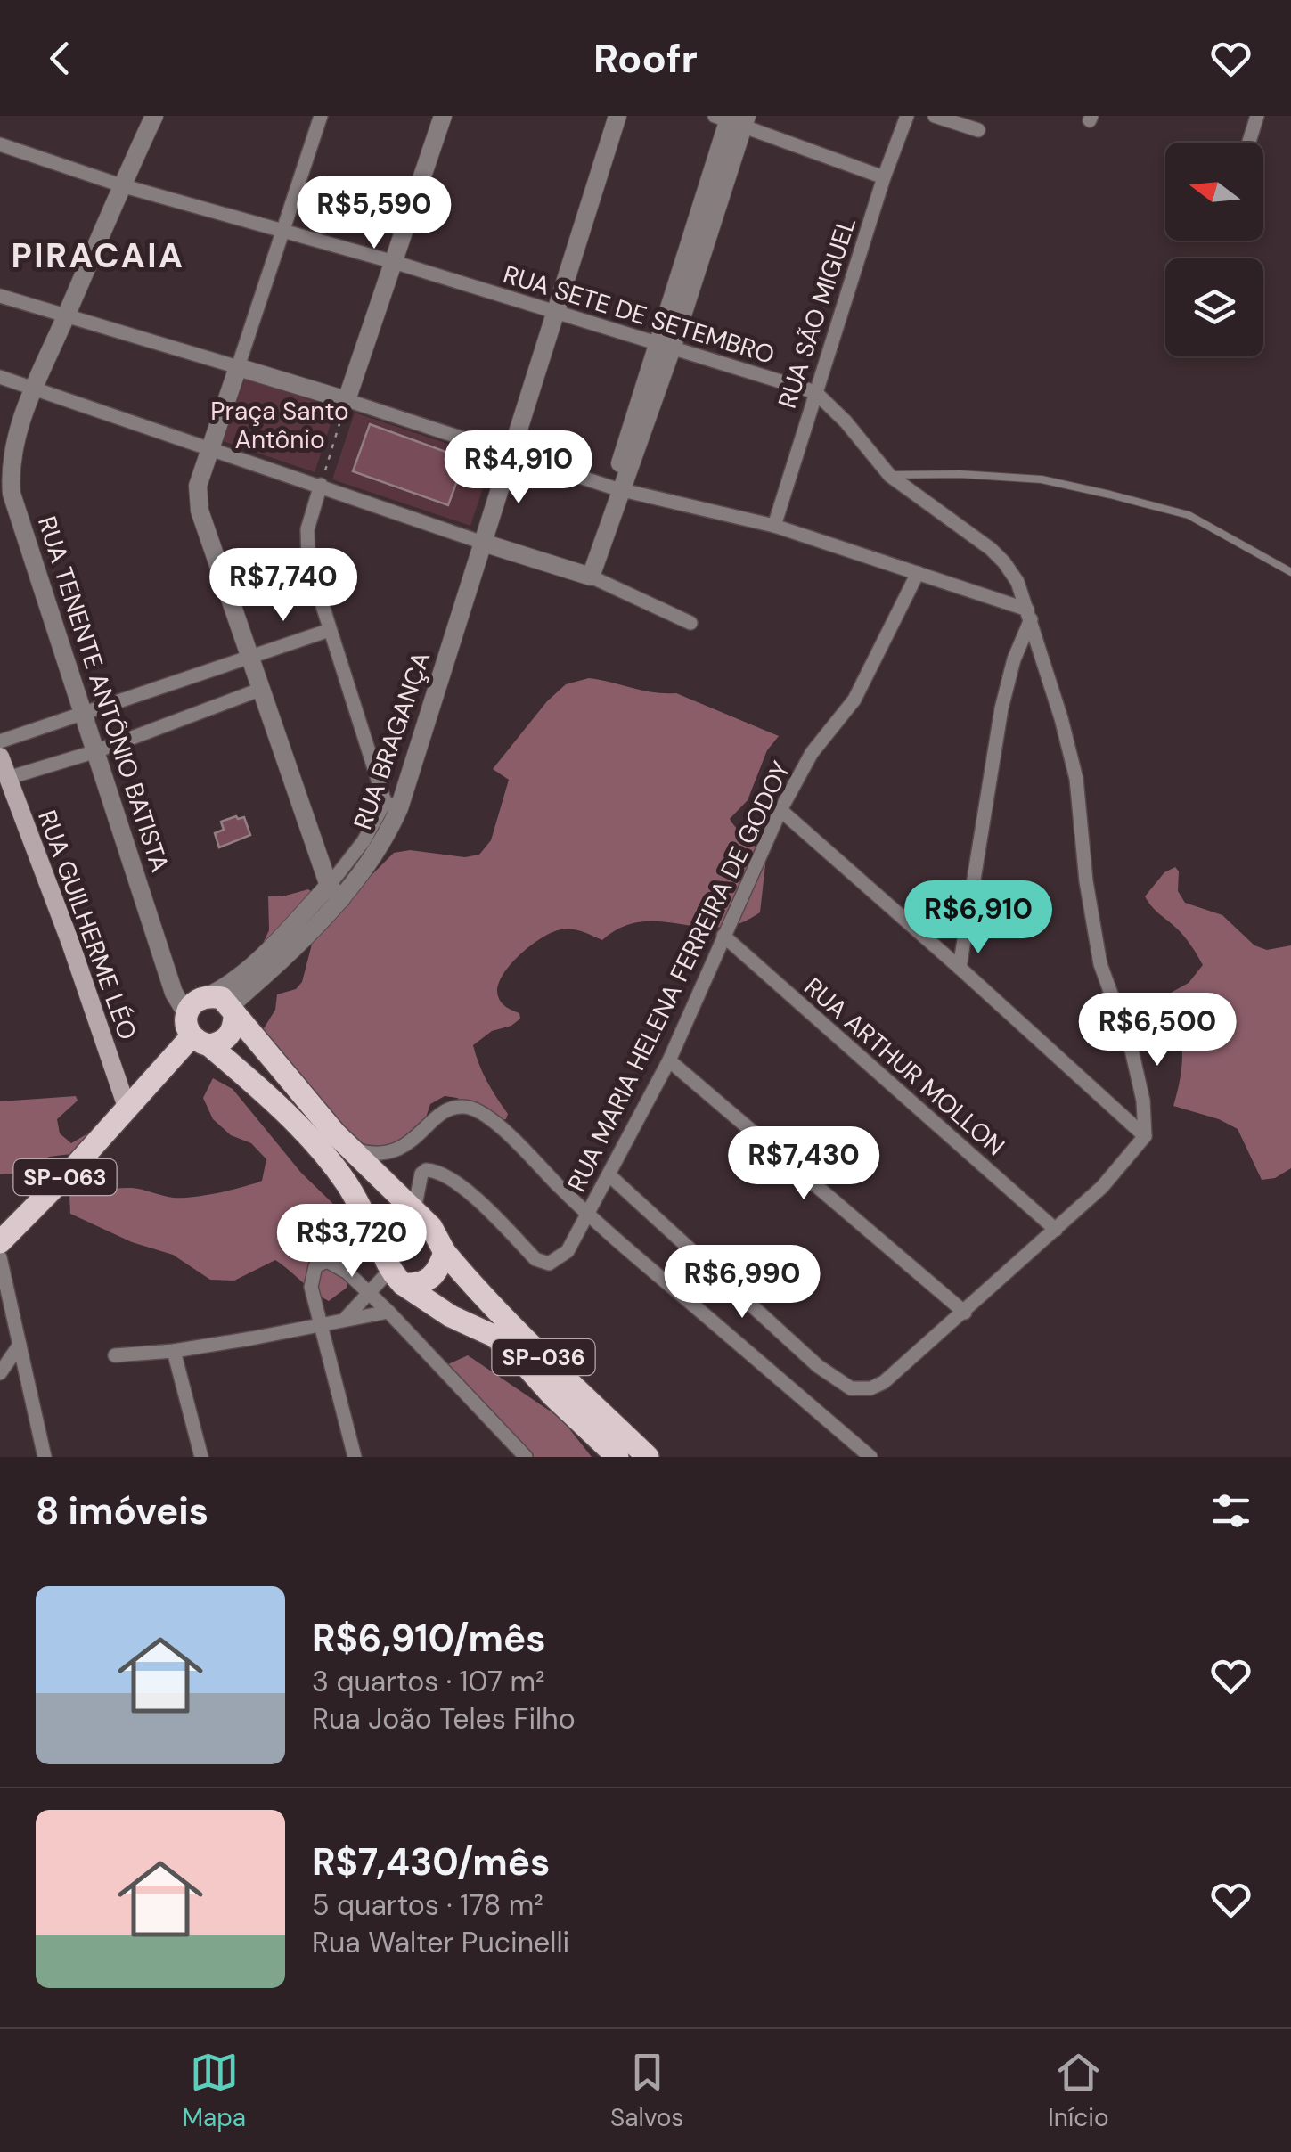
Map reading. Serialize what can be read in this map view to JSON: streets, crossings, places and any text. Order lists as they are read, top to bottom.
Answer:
{
  "streets": {
    "main road": ["RUA GUILHERME LÉO", "SP-063", "SP-036"],
    "street": [
      "RUA SÃO MIGUEL",
      "RUA SETE DE SETEMBRO",
      "RUA TENENTE ANTÔNIO BATISTA",
      "RUA BRAGANÇA",
      "RUA MARIA HELENA FERREIRA DE GODOY",
      "RUA ARTHUR MOLLON"
    ]
  },
  "crossings": [
    ["RUA SÃO MIGUEL", "RUA SETE DE SETEMBRO"],
    ["RUA SETE DE SETEMBRO", "RUA TENENTE ANTÔNIO BATISTA"],
    ["RUA SETE DE SETEMBRO", "RUA BRAGANÇA"],
    ["RUA TENENTE ANTÔNIO BATISTA", "RUA BRAGANÇA"],
    ["RUA TENENTE ANTÔNIO BATISTA", "SP-036"],
    ["RUA BRAGANÇA", "SP-036"],
    ["RUA GUILHERME LÉO", "SP-063"],
    ["RUA MARIA HELENA FERREIRA DE GODOY", "RUA ARTHUR MOLLON"],
    ["RUA MARIA HELENA FERREIRA DE GODOY", "SP-036"]
  ],
  "districts": ["PIRACAIA"],
  "parks": ["Praça Santo Antônio"],
  "north": "left",
  "page": {
    "header": "Roofr",
    "price": [
      "R$5,590",
      "R$4,910",
      "R$7,740",
      "R$6,910",
      "R$6,500",
      "R$7,430",
      "R$3,720",
      "R$6,990"
    ],
    "heading": "8 imóveis",
    "list": [
      {
        "name": "R$6,910/mês",
        "note": "3 quartos · 107 m² · Rua João Teles Filho"
      },
      {
        "name": "R$7,430/mês",
        "note": "5 quartos · 178 m² · Rua Walter Pucinelli"
      }
    ],
    "tabs": ["Mapa", "Salvos", "Início"]
  }
}
